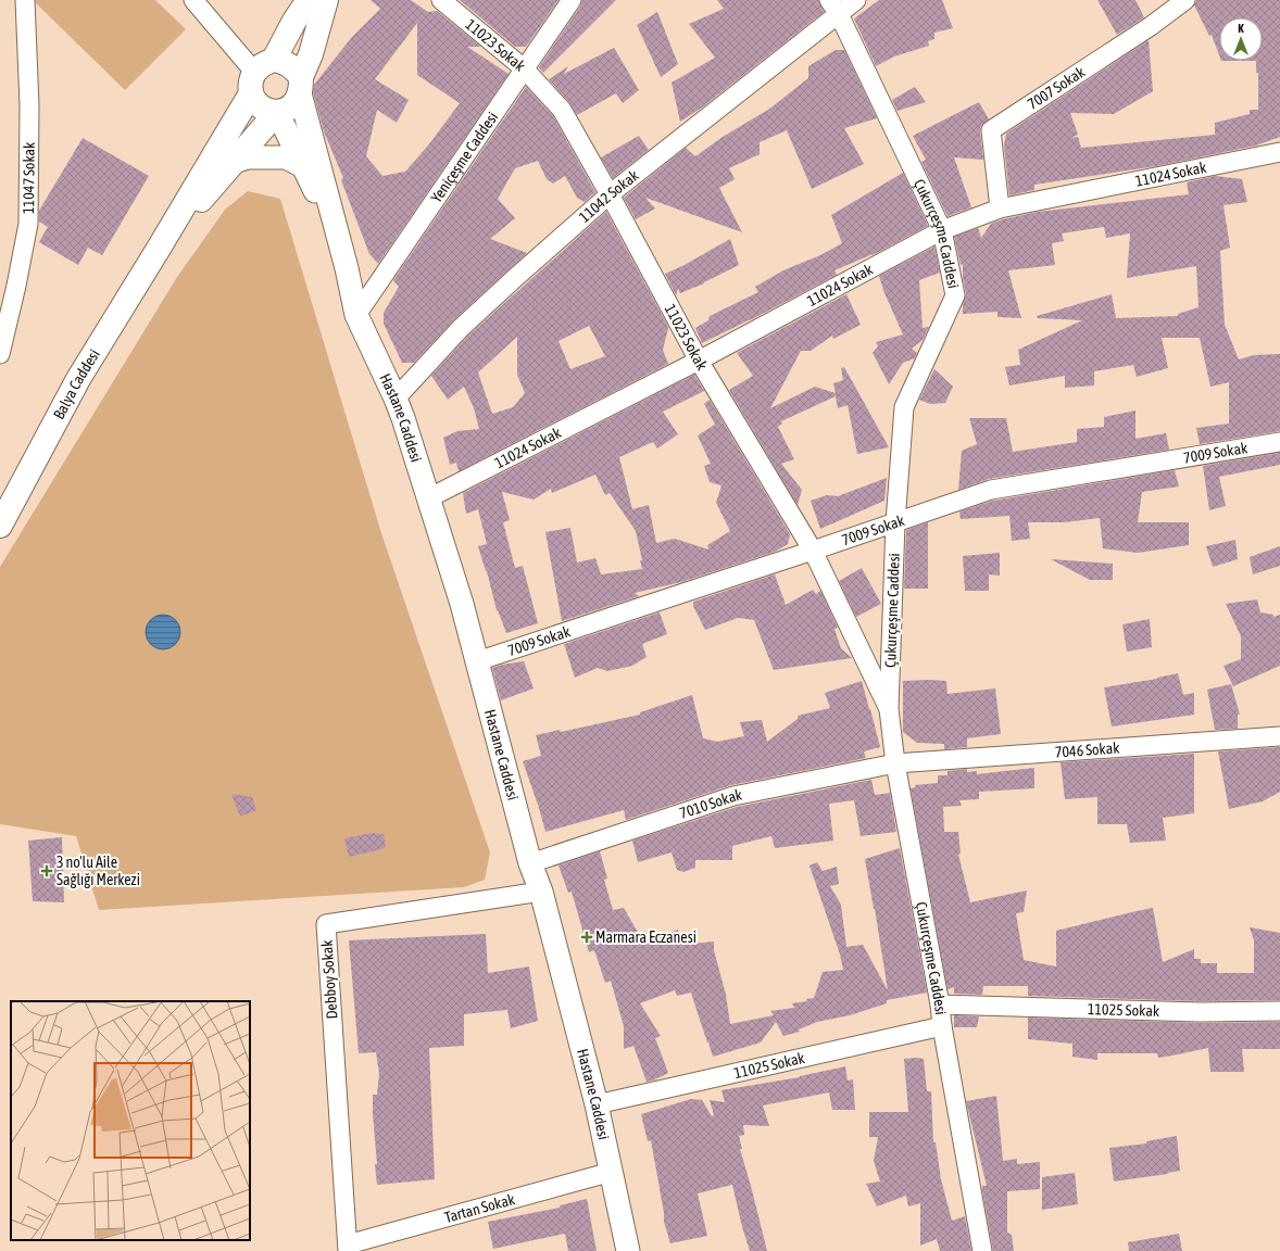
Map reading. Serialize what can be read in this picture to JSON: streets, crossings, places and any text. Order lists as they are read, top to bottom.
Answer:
{
  "streets": {
    "main road": ["Balya Caddesi"],
    "street": [
      "11023 Sokak",
      "7007 Sokak",
      "Yeniçeşme Caddesi",
      "11024 Sokak",
      "11047 Sokak",
      "11042 Sokak",
      "Çukurçeşme Caddesi",
      "Hastane Caddesi",
      "7009 Sokak",
      "7046 Sokak",
      "7010 Sokak",
      "Debboy Sokak",
      "11025 Sokak",
      "Tartan Sokak"
    ]
  },
  "crossings": [
    ["11023 Sokak", "Yeniçeşme Caddesi"],
    ["11023 Sokak", "11024 Sokak"],
    ["11023 Sokak", "11042 Sokak"],
    ["11023 Sokak", "Çukurçeşme Caddesi"],
    ["11023 Sokak", "7009 Sokak"],
    ["7007 Sokak", "11024 Sokak"],
    ["Yeniçeşme Caddesi", "Hastane Caddesi"],
    ["11024 Sokak", "Çukurçeşme Caddesi"],
    ["11024 Sokak", "Hastane Caddesi"],
    ["11042 Sokak", "Çukurçeşme Caddesi"],
    ["11042 Sokak", "Hastane Caddesi"],
    ["Çukurçeşme Caddesi", "7009 Sokak"],
    ["Çukurçeşme Caddesi", "7046 Sokak"],
    ["Çukurçeşme Caddesi", "7010 Sokak"],
    ["Çukurçeşme Caddesi", "11025 Sokak"],
    ["Balya Caddesi", "Hastane Caddesi"],
    ["Hastane Caddesi", "7009 Sokak"],
    ["Hastane Caddesi", "7010 Sokak"],
    ["Hastane Caddesi", "Debboy Sokak"],
    ["Hastane Caddesi", "11025 Sokak"],
    ["Hastane Caddesi", "Tartan Sokak"],
    ["7046 Sokak", "7010 Sokak"],
    ["Debboy Sokak", "Tartan Sokak"]
  ],
  "places": {
    "health": ["3 no'lu Aile Sağlığı Merkezi", "Marmara Eczanesi"]
  },
  "north": "top"
}
